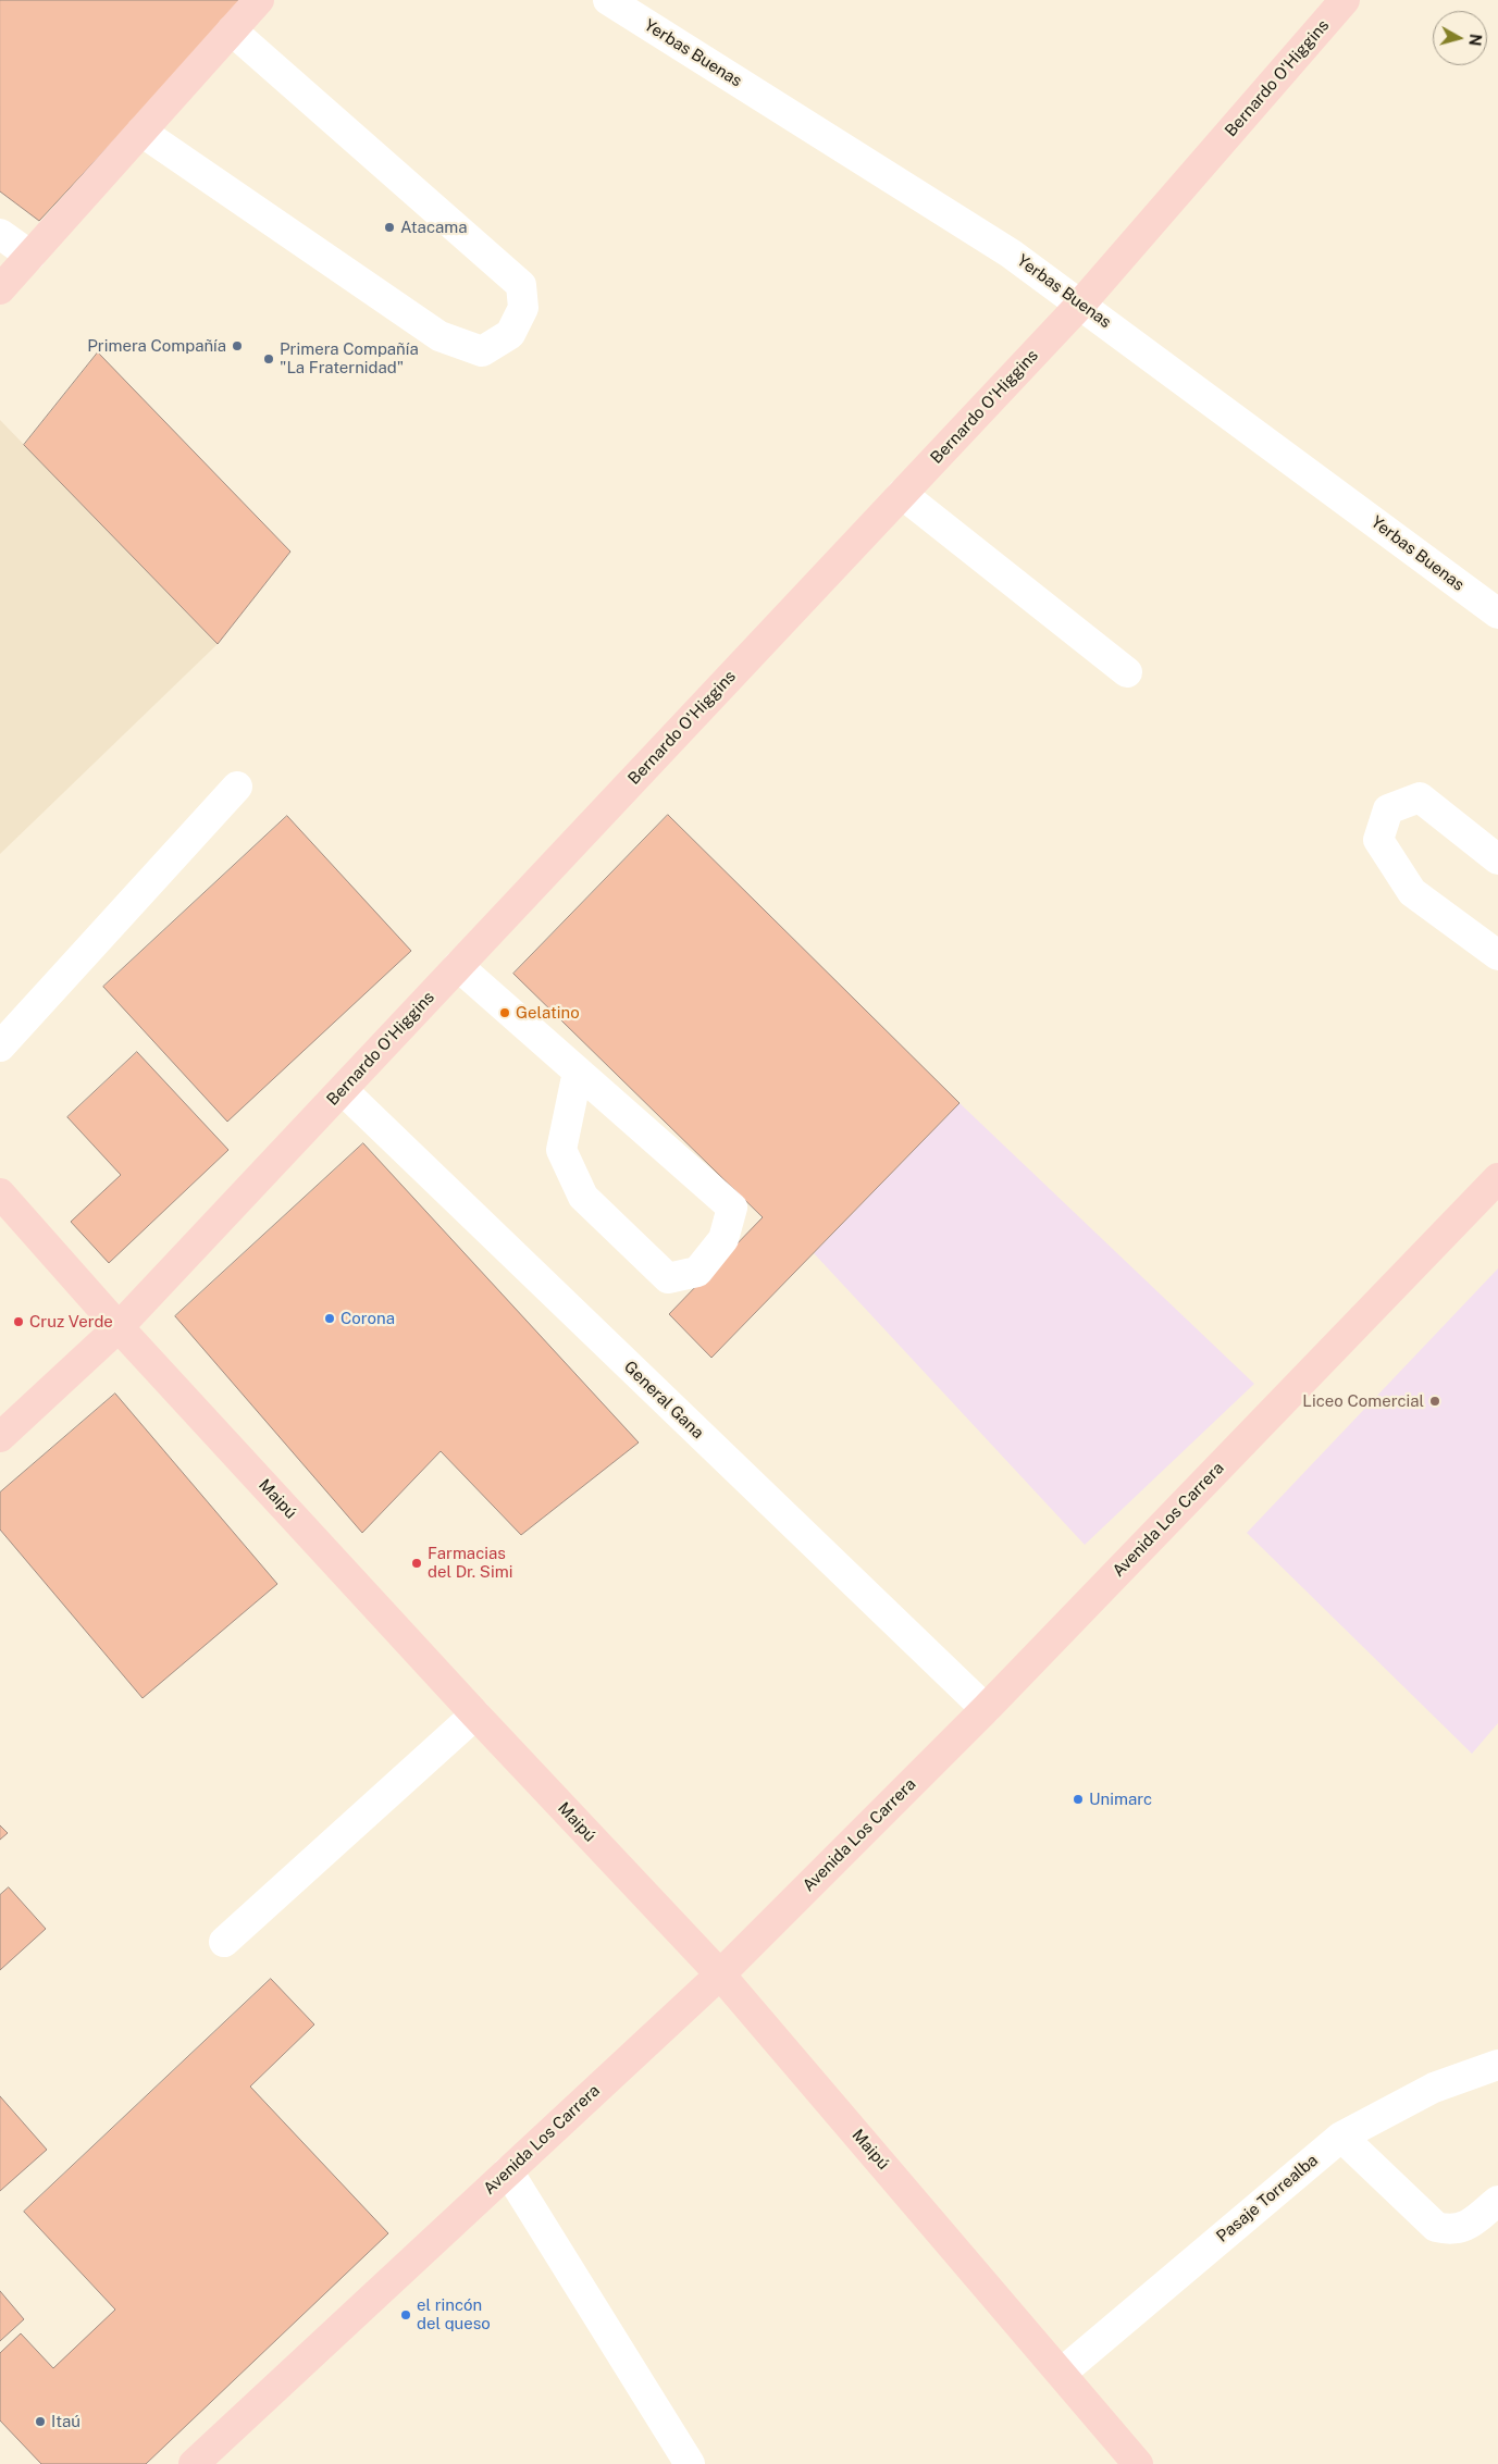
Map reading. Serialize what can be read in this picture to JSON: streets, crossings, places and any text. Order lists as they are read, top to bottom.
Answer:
{
  "streets": {
    "main road": ["Bernardo O'Higgins", "Maipú", "Avenida Los Carrera"],
    "street": ["Yerbas Buenas", "General Gana", "Pasaje Torrealba"]
  },
  "crossings": [
    ["Yerbas Buenas", "Bernardo O'Higgins"],
    ["Bernardo O'Higgins", "General Gana"],
    ["Bernardo O'Higgins", "Maipú"],
    ["General Gana", "Avenida Los Carrera"],
    ["Maipú", "Avenida Los Carrera"],
    ["Maipú", "Pasaje Torrealba"]
  ],
  "places": [
    "Atacama",
    "Primera Compañía",
    "Primera Compañía \"La Fraternidad\"",
    "Gelatino",
    "Corona",
    "Cruz Verde",
    "Liceo Comercial",
    "Farmacias del Dr. Simi",
    "Unimarc",
    "el rincón del queso",
    "Itaú"
  ],
  "north": "right"
}
